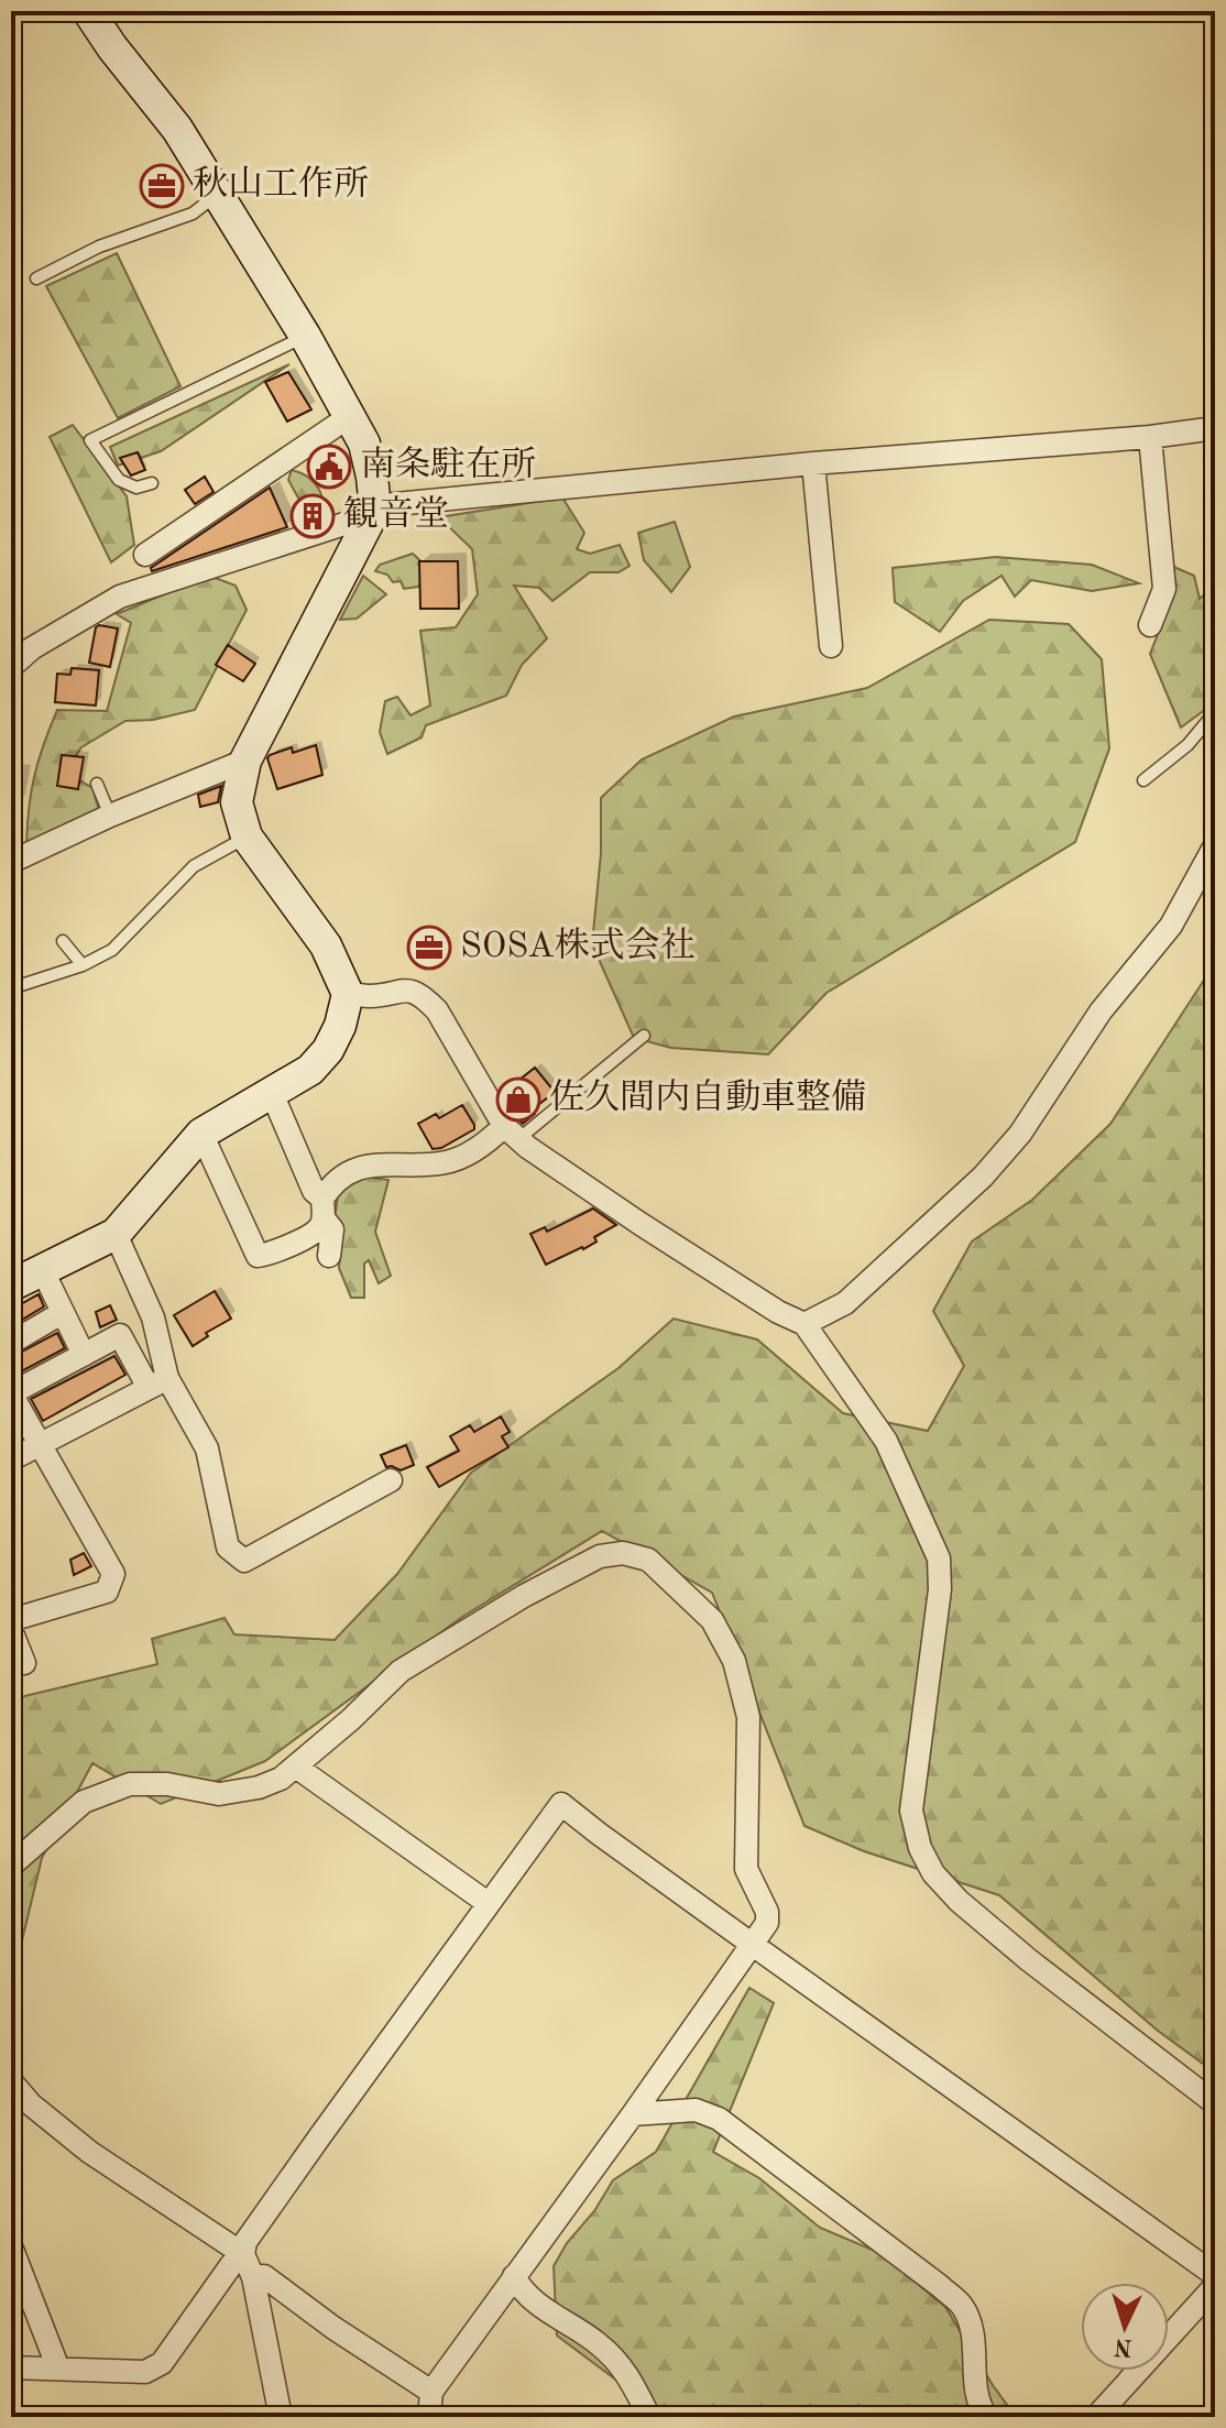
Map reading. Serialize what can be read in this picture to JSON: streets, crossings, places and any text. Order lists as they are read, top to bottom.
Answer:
{
  "places": {
    "office": ["秋山工作所", "SOSA株式会社"],
    "public building": ["南条駐在所"],
    "building": ["観音堂"],
    "shop": ["佐久間内自動車整備"]
  },
  "north": "bottom"
}
